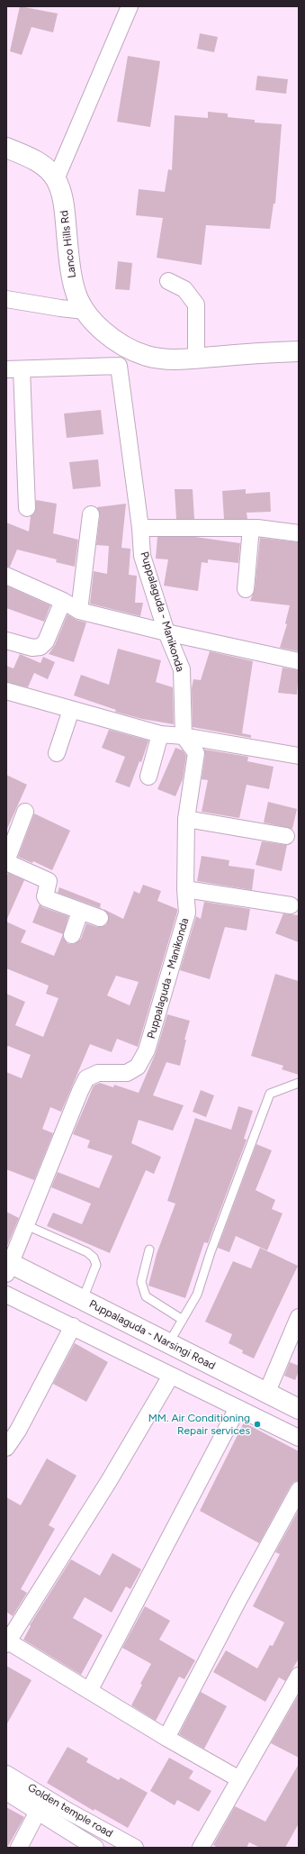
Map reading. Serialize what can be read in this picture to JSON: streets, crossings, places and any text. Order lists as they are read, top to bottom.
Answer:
{
  "streets": {
    "street": [
      "Lanco Hills Rd",
      "Puppalaguda - Manikonda",
      "Puppalaguda - Narsingi Road",
      "Golden temple road"
    ]
  },
  "crossings": [
    ["Puppalaguda - Manikonda", "Puppalaguda - Narsingi Road"]
  ],
  "places": ["MM. Air Conditioning Repair services"]
}
